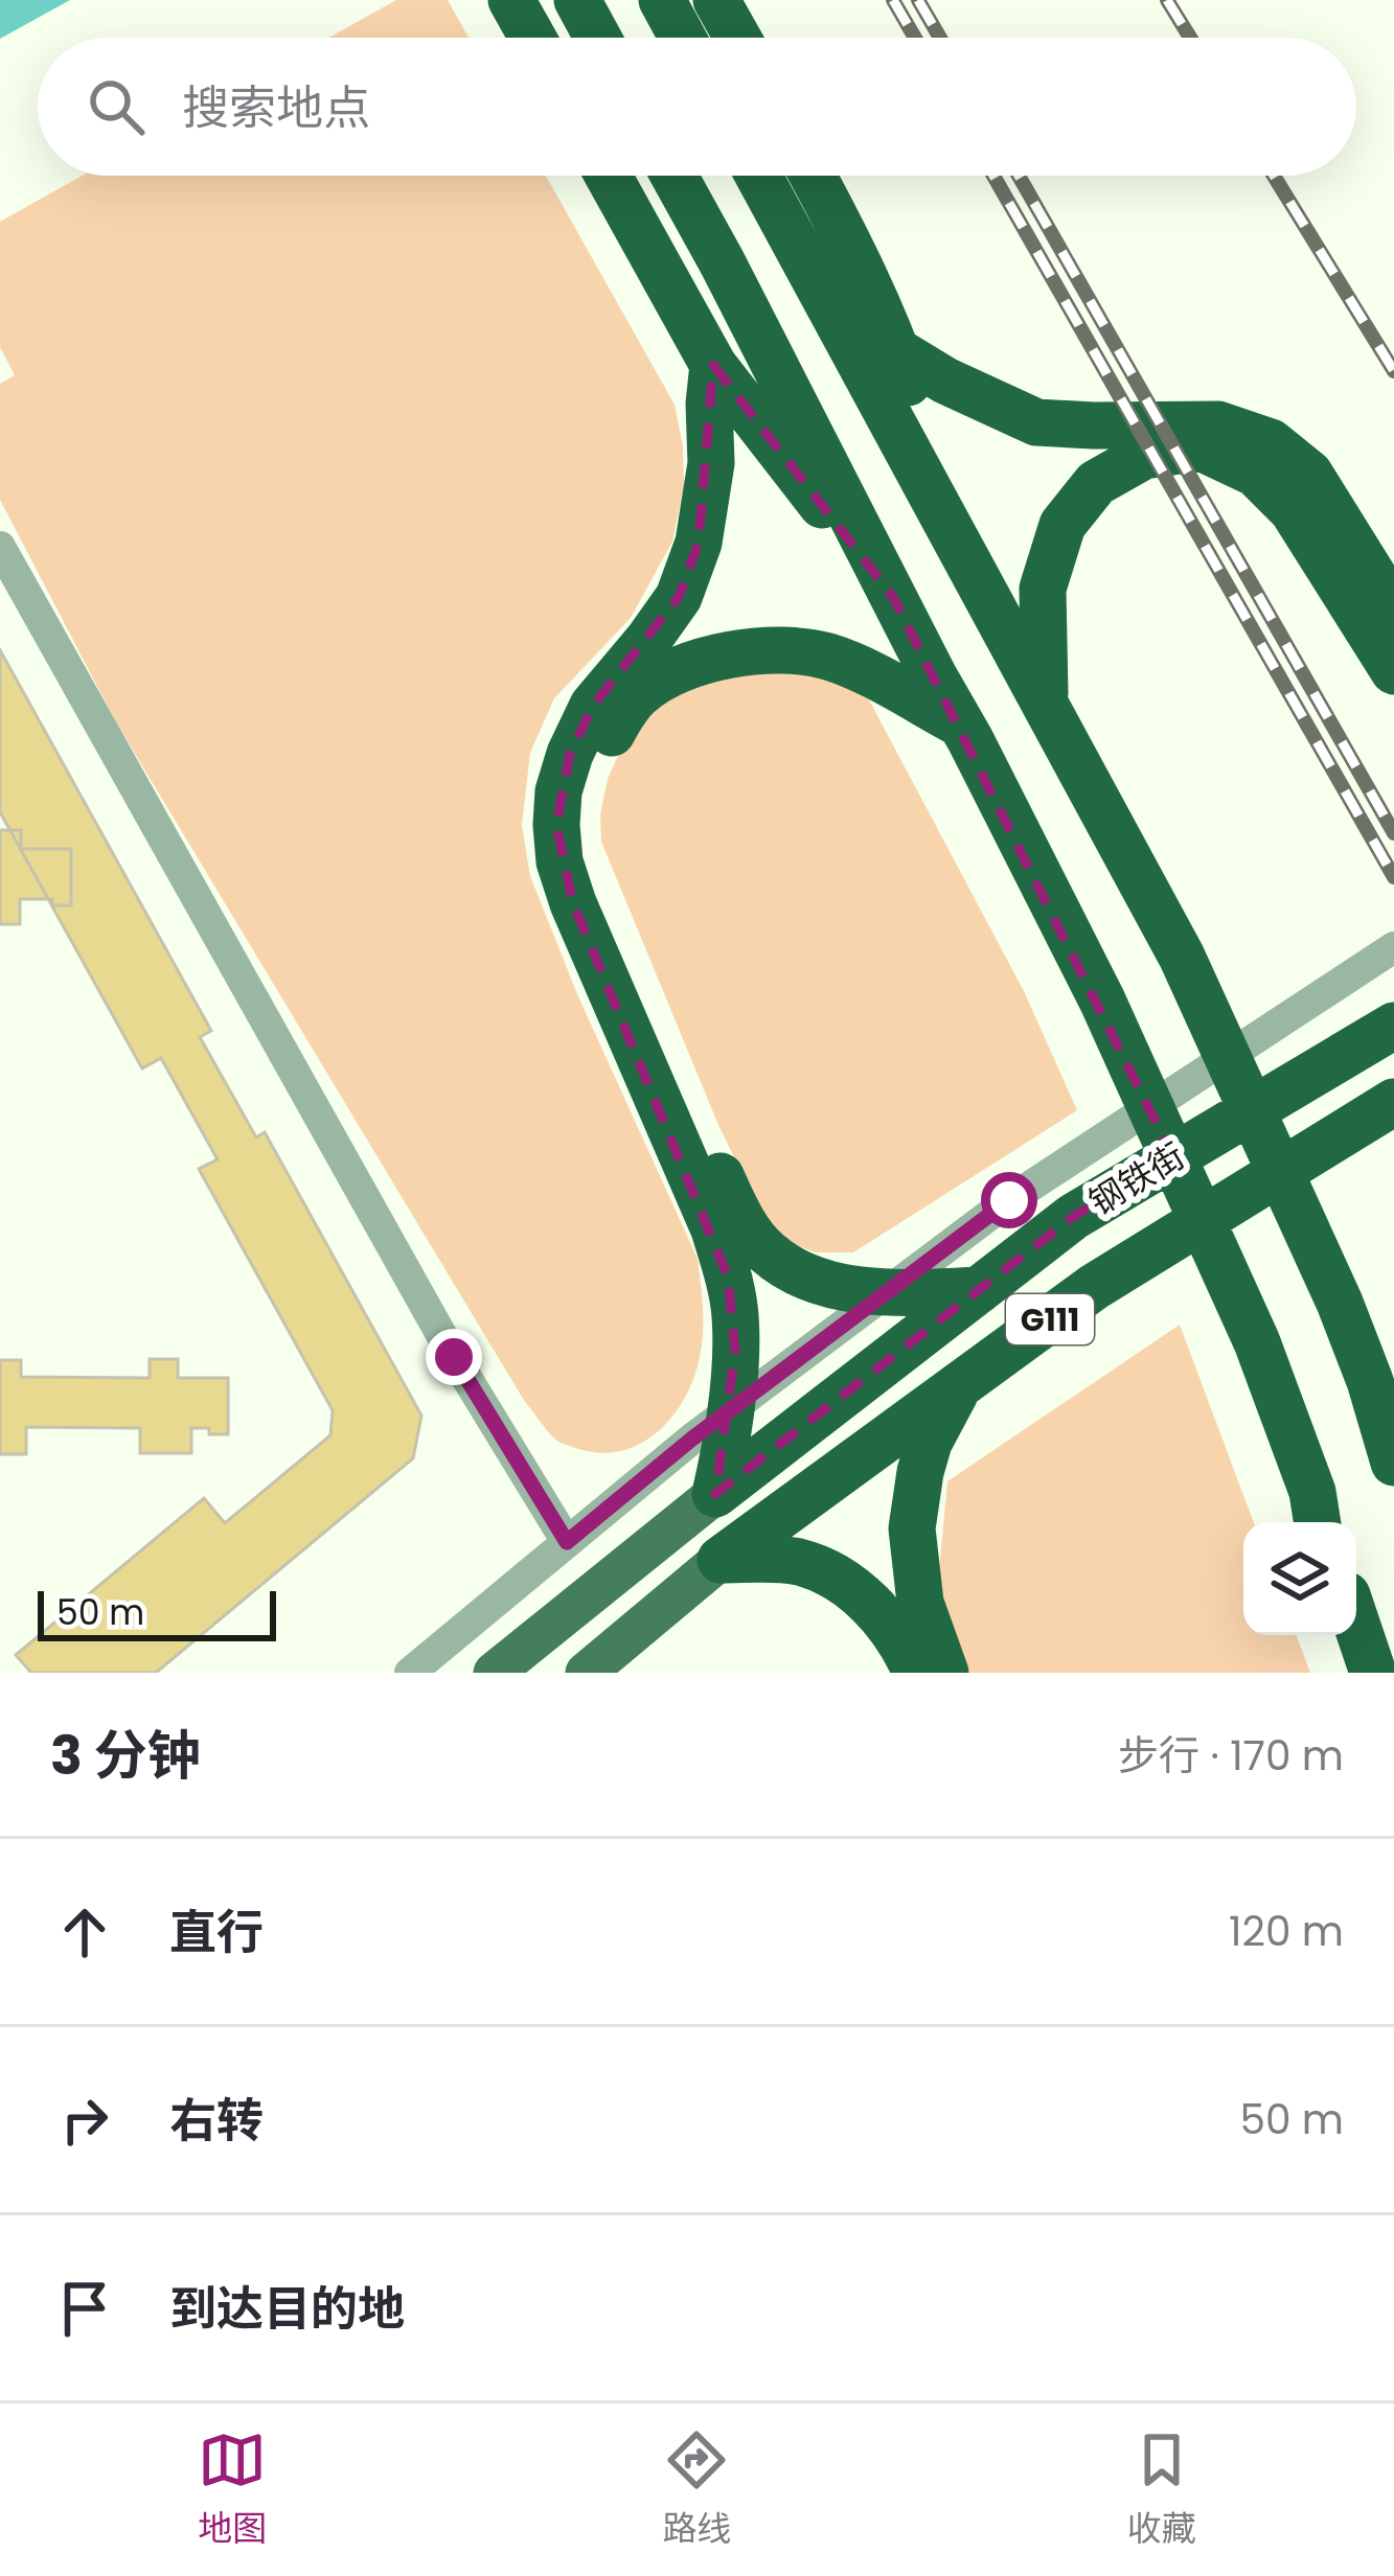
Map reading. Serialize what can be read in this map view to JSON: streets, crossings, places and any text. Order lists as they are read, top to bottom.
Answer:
{
  "streets": {
    "highway": ["钢铁街", "G111"]
  },
  "scale_bar": "50 m",
  "page": {
    "search": "搜索地点",
    "scale": "50 m",
    "heading": ["3 分钟", "步行 · 170 m"],
    "list": [
      ["直行", "120 m"],
      ["右转", "50 m"],
      "到达目的地"
    ],
    "nav": ["地图", "路线", "收藏"]
  }
}
